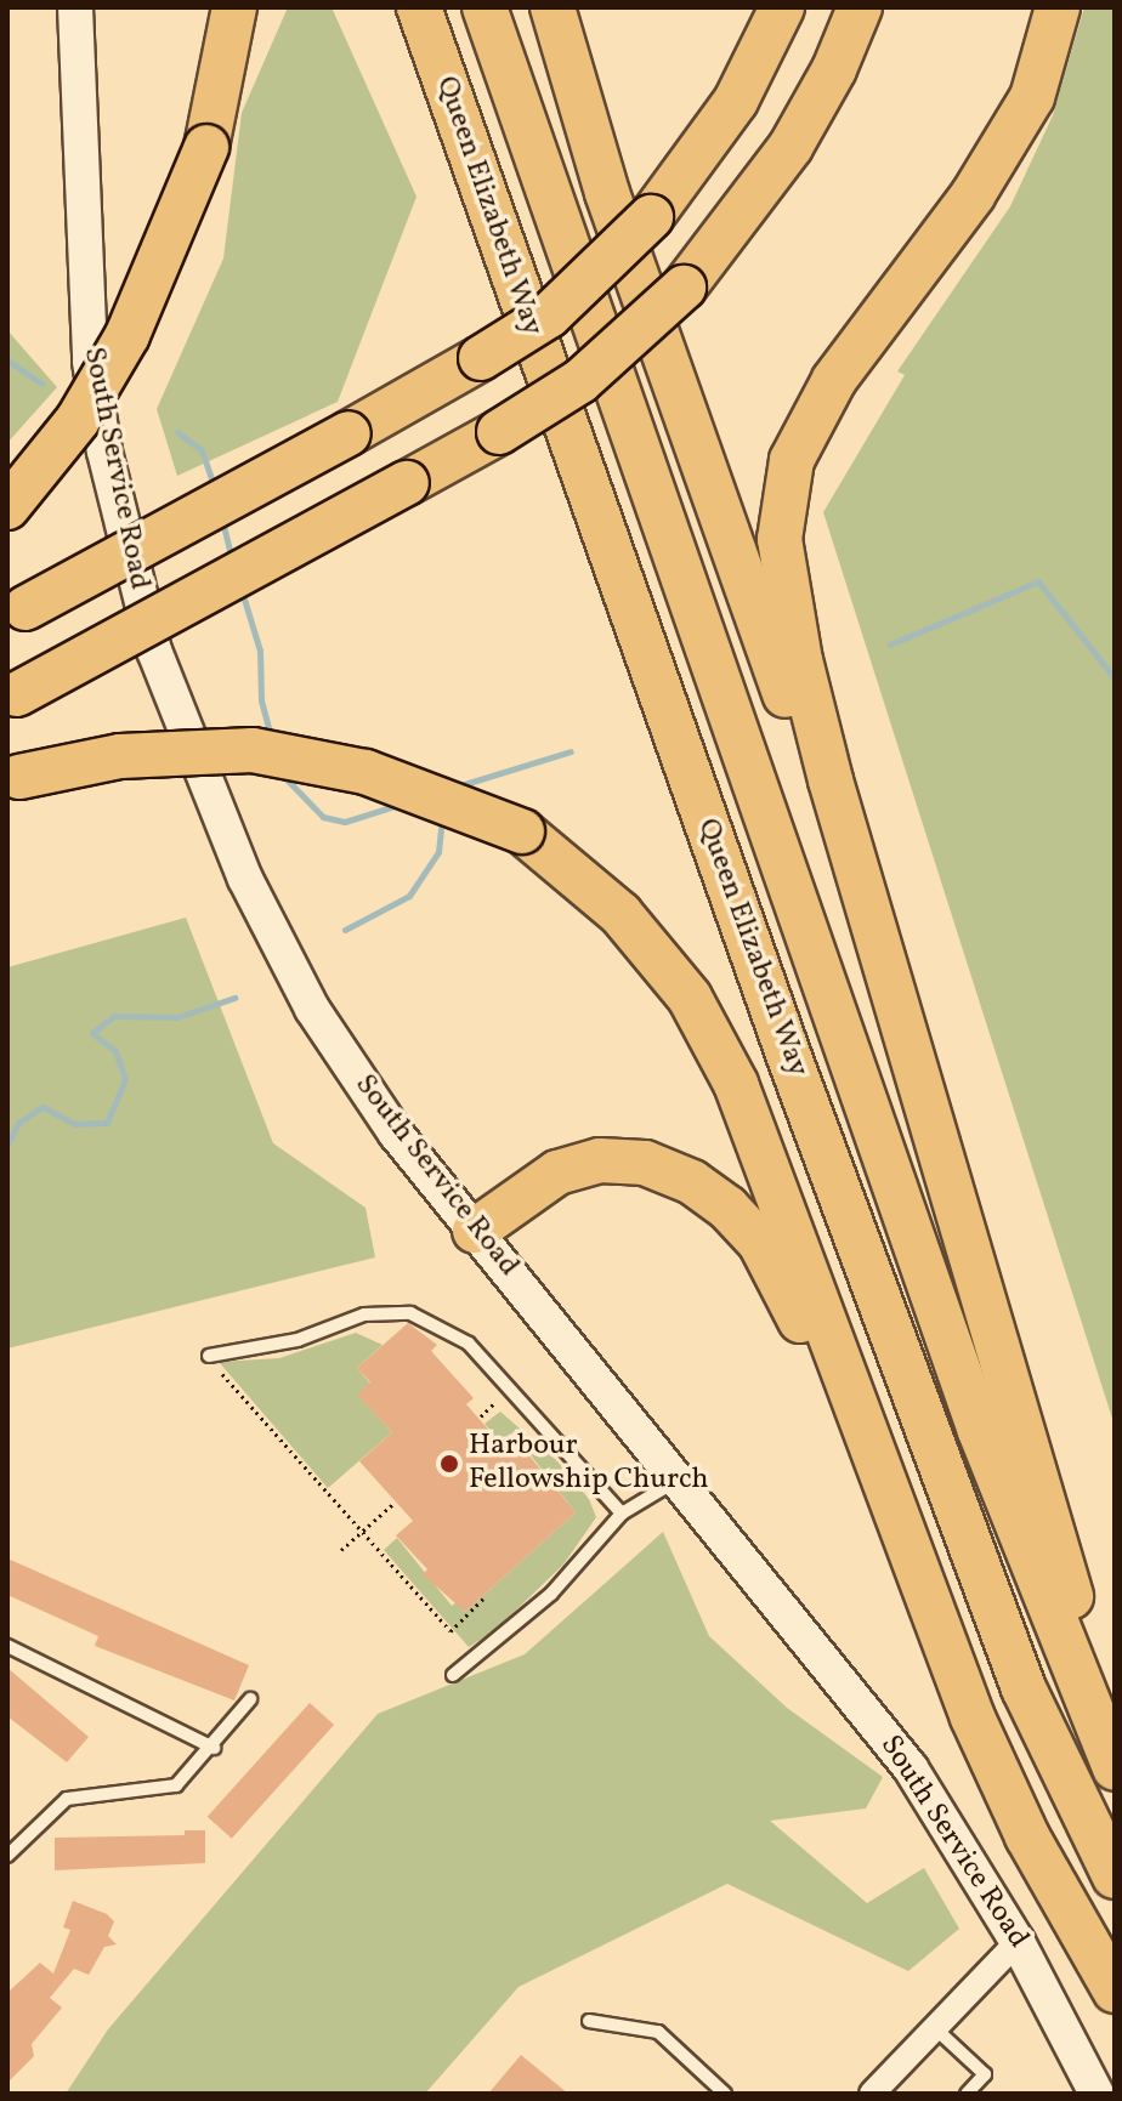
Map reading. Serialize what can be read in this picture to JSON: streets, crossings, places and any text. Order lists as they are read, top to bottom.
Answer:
{
  "streets": {
    "highway": ["Queen Elizabeth Way"],
    "main road": ["South Service Road"]
  },
  "places": ["Harbour Fellowship Church"]
}
